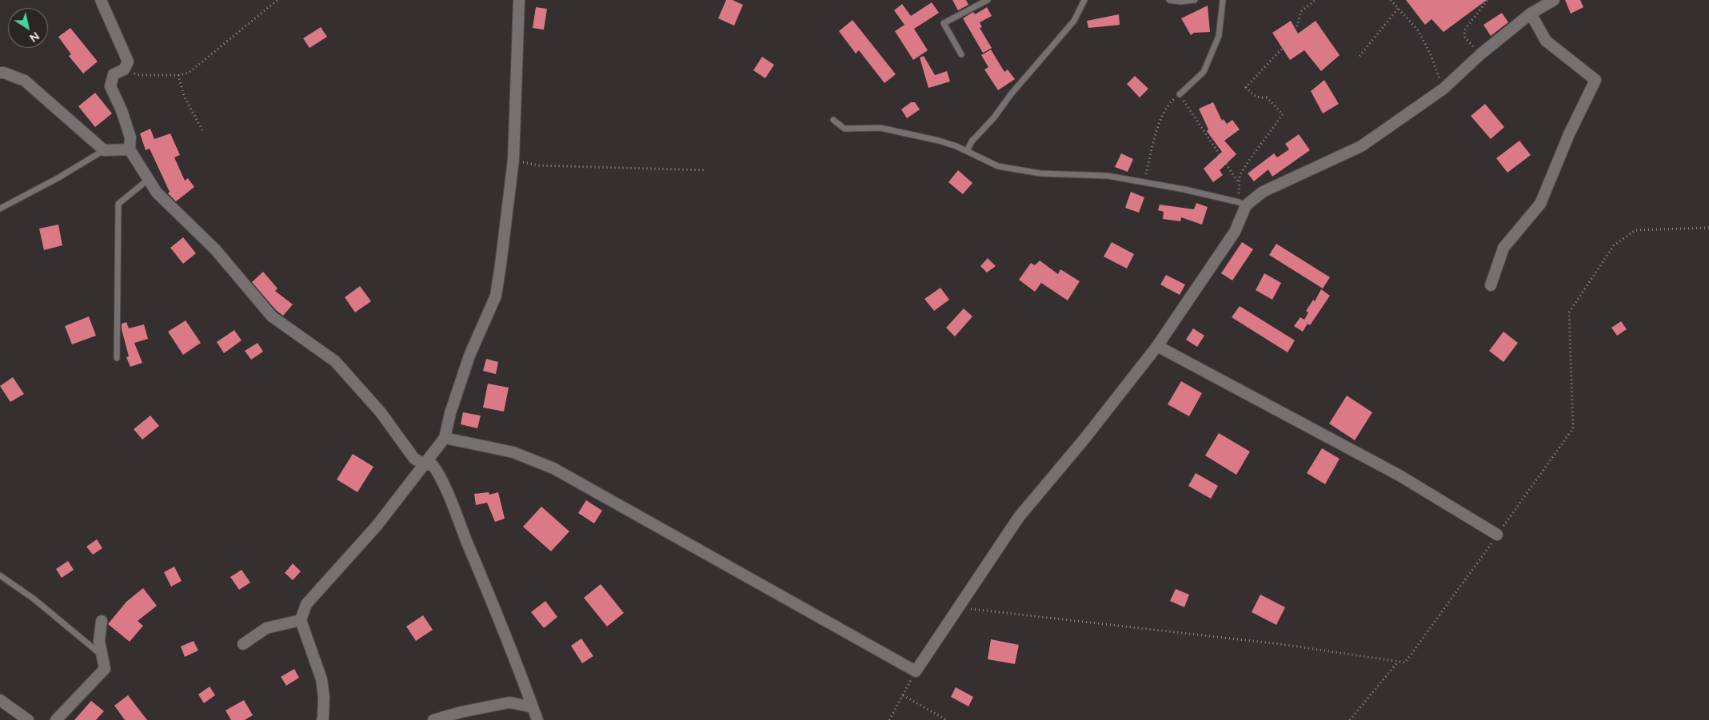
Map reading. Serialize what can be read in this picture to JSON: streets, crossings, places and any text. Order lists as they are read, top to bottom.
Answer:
{
  "north": "bottom right"
}
